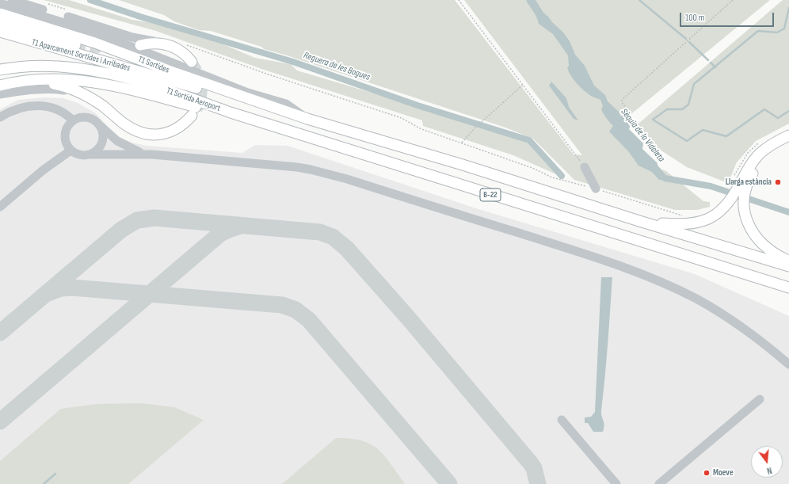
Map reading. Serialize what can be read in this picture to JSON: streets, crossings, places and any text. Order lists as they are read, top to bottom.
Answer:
{
  "streets": {
    "main road": [
      "T1 Aparcament Sortides i Arribades",
      "T1 Sortides",
      "T1 Sortida Aeroport",
      "B-22"
    ]
  },
  "crossings": [
    ["T1 Aparcament Sortides i Arribades", "T1 Sortides"],
    ["T1 Aparcament Sortides i Arribades", "B-22"],
    ["T1 Sortides", "B-22"],
    ["T1 Sortida Aeroport", "B-22"]
  ],
  "water": ["Reguera de les Bogues", "Sèquia de la Vidaleta"],
  "places": ["Llarga estància", "Moeve"],
  "scale_bar": "100 m",
  "north": "bottom"
}
